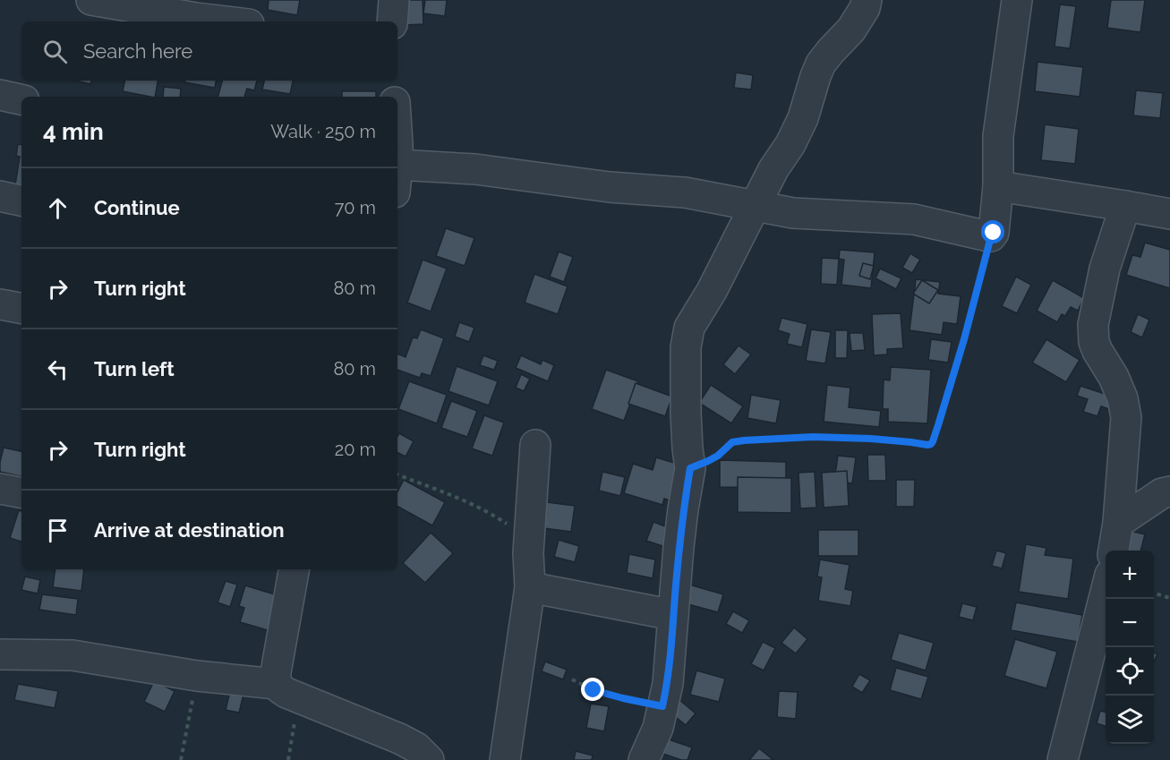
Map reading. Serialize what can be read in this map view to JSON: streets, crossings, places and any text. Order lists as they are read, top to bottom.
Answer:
{
  "page": {
    "search": "Search here",
    "heading": ["4 min", "Walk · 250 m"],
    "list": [
      ["Continue", "70 m"],
      ["Turn right", "80 m"],
      ["Turn left", "80 m"],
      ["Turn right", "20 m"],
      "Arrive at destination"
    ],
    "map_buttons": ["+", "−"]
  }
}
